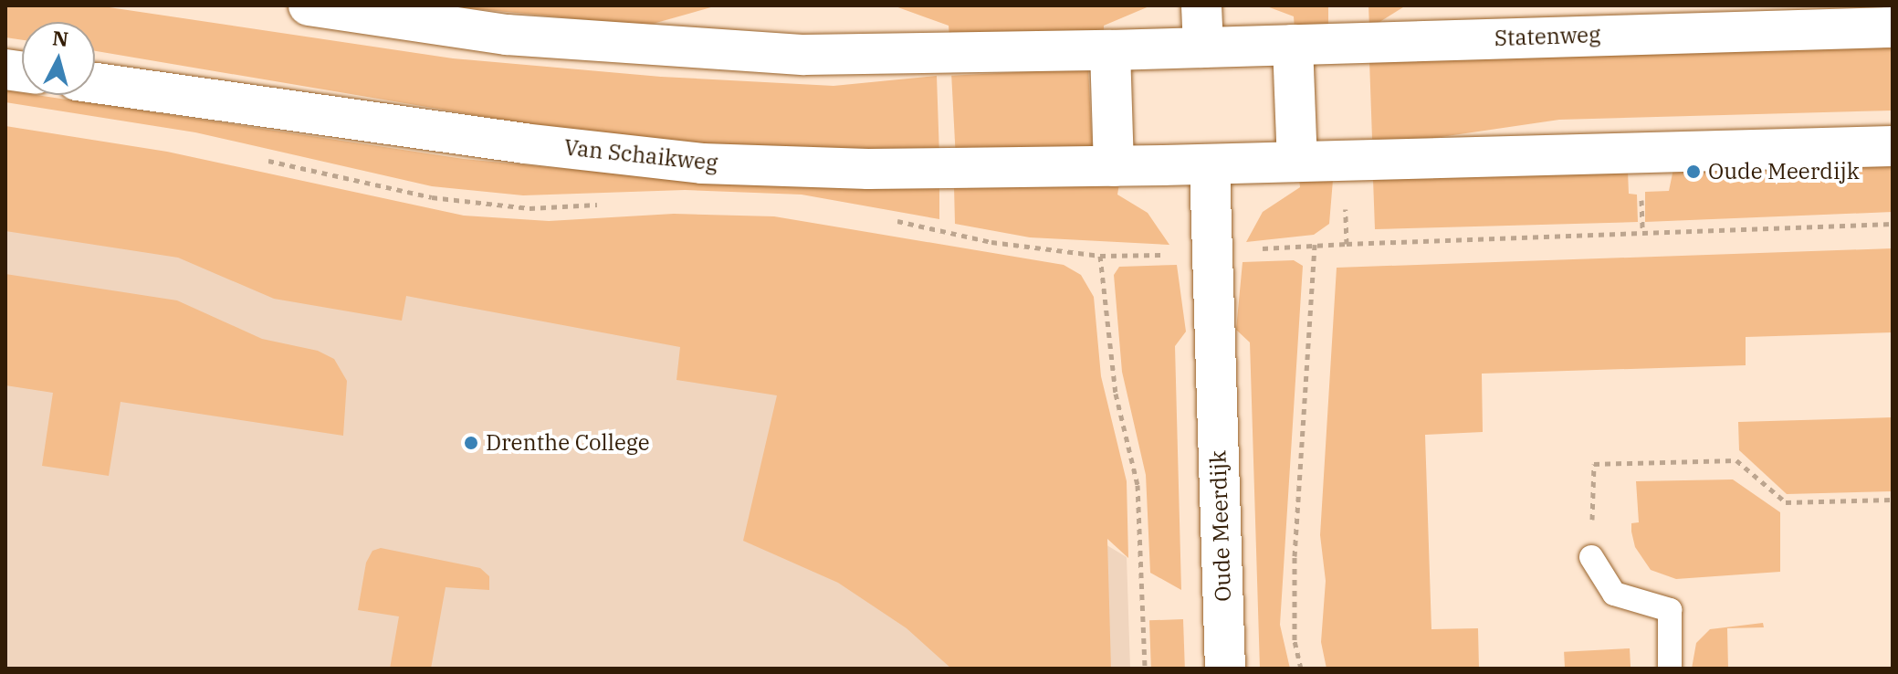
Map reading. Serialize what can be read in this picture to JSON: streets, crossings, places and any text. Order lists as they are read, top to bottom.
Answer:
{
  "streets": {
    "street": ["Statenweg", "Van Schaikweg", "Oude Meerdijk"]
  },
  "crossings": [
    ["Van Schaikweg", "Oude Meerdijk"]
  ],
  "places": ["Oude Meerdijk", "Drenthe College"],
  "north": "top"
}
